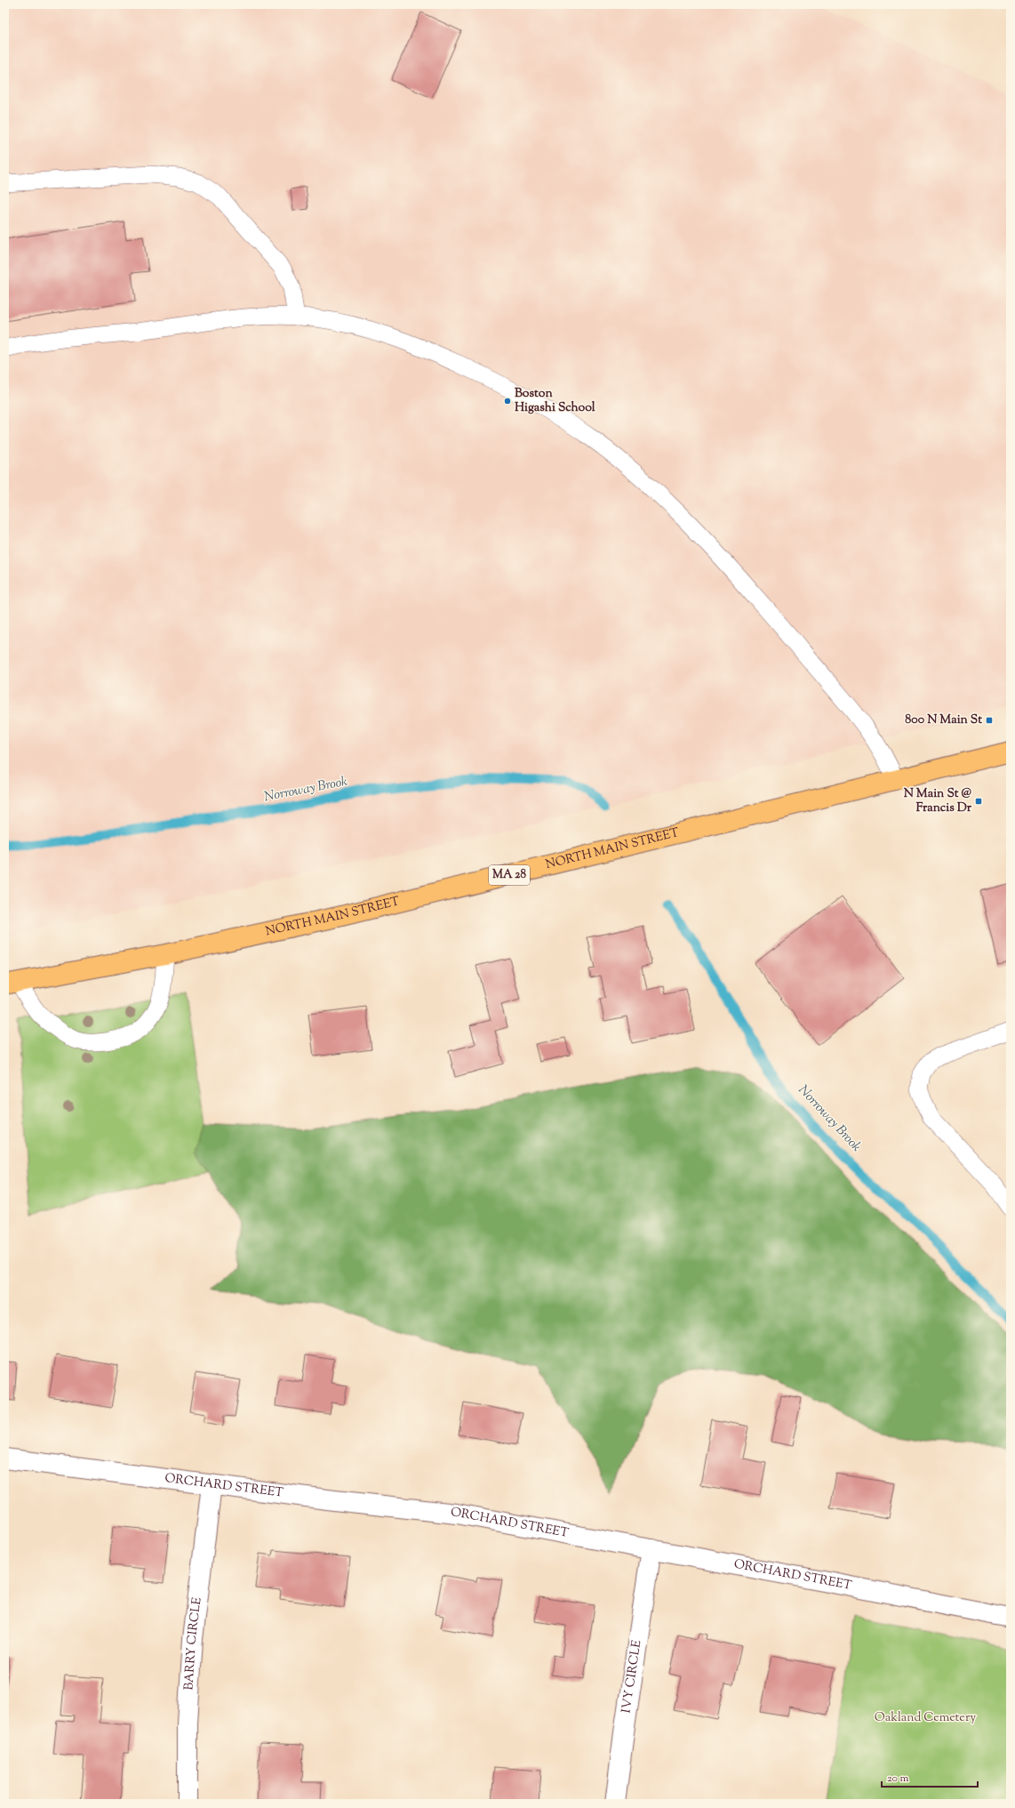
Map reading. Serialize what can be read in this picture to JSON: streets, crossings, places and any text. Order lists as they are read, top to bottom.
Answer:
{
  "streets": {
    "main road": ["NORTH MAIN STREET", "MA 28"],
    "street": ["ORCHARD STREET", "BARRY CIRCLE", "IVY CIRCLE"]
  },
  "crossings": [
    ["ORCHARD STREET", "BARRY CIRCLE"],
    ["ORCHARD STREET", "IVY CIRCLE"]
  ],
  "water": ["Norroway Brook"],
  "parks": ["Oakland Cemetery"],
  "places": {
    "other": ["Boston Higashi School"],
    "transit": ["800 N Main St", "N Main St @ Francis Dr"]
  },
  "scale_bar": "20 m"
}
